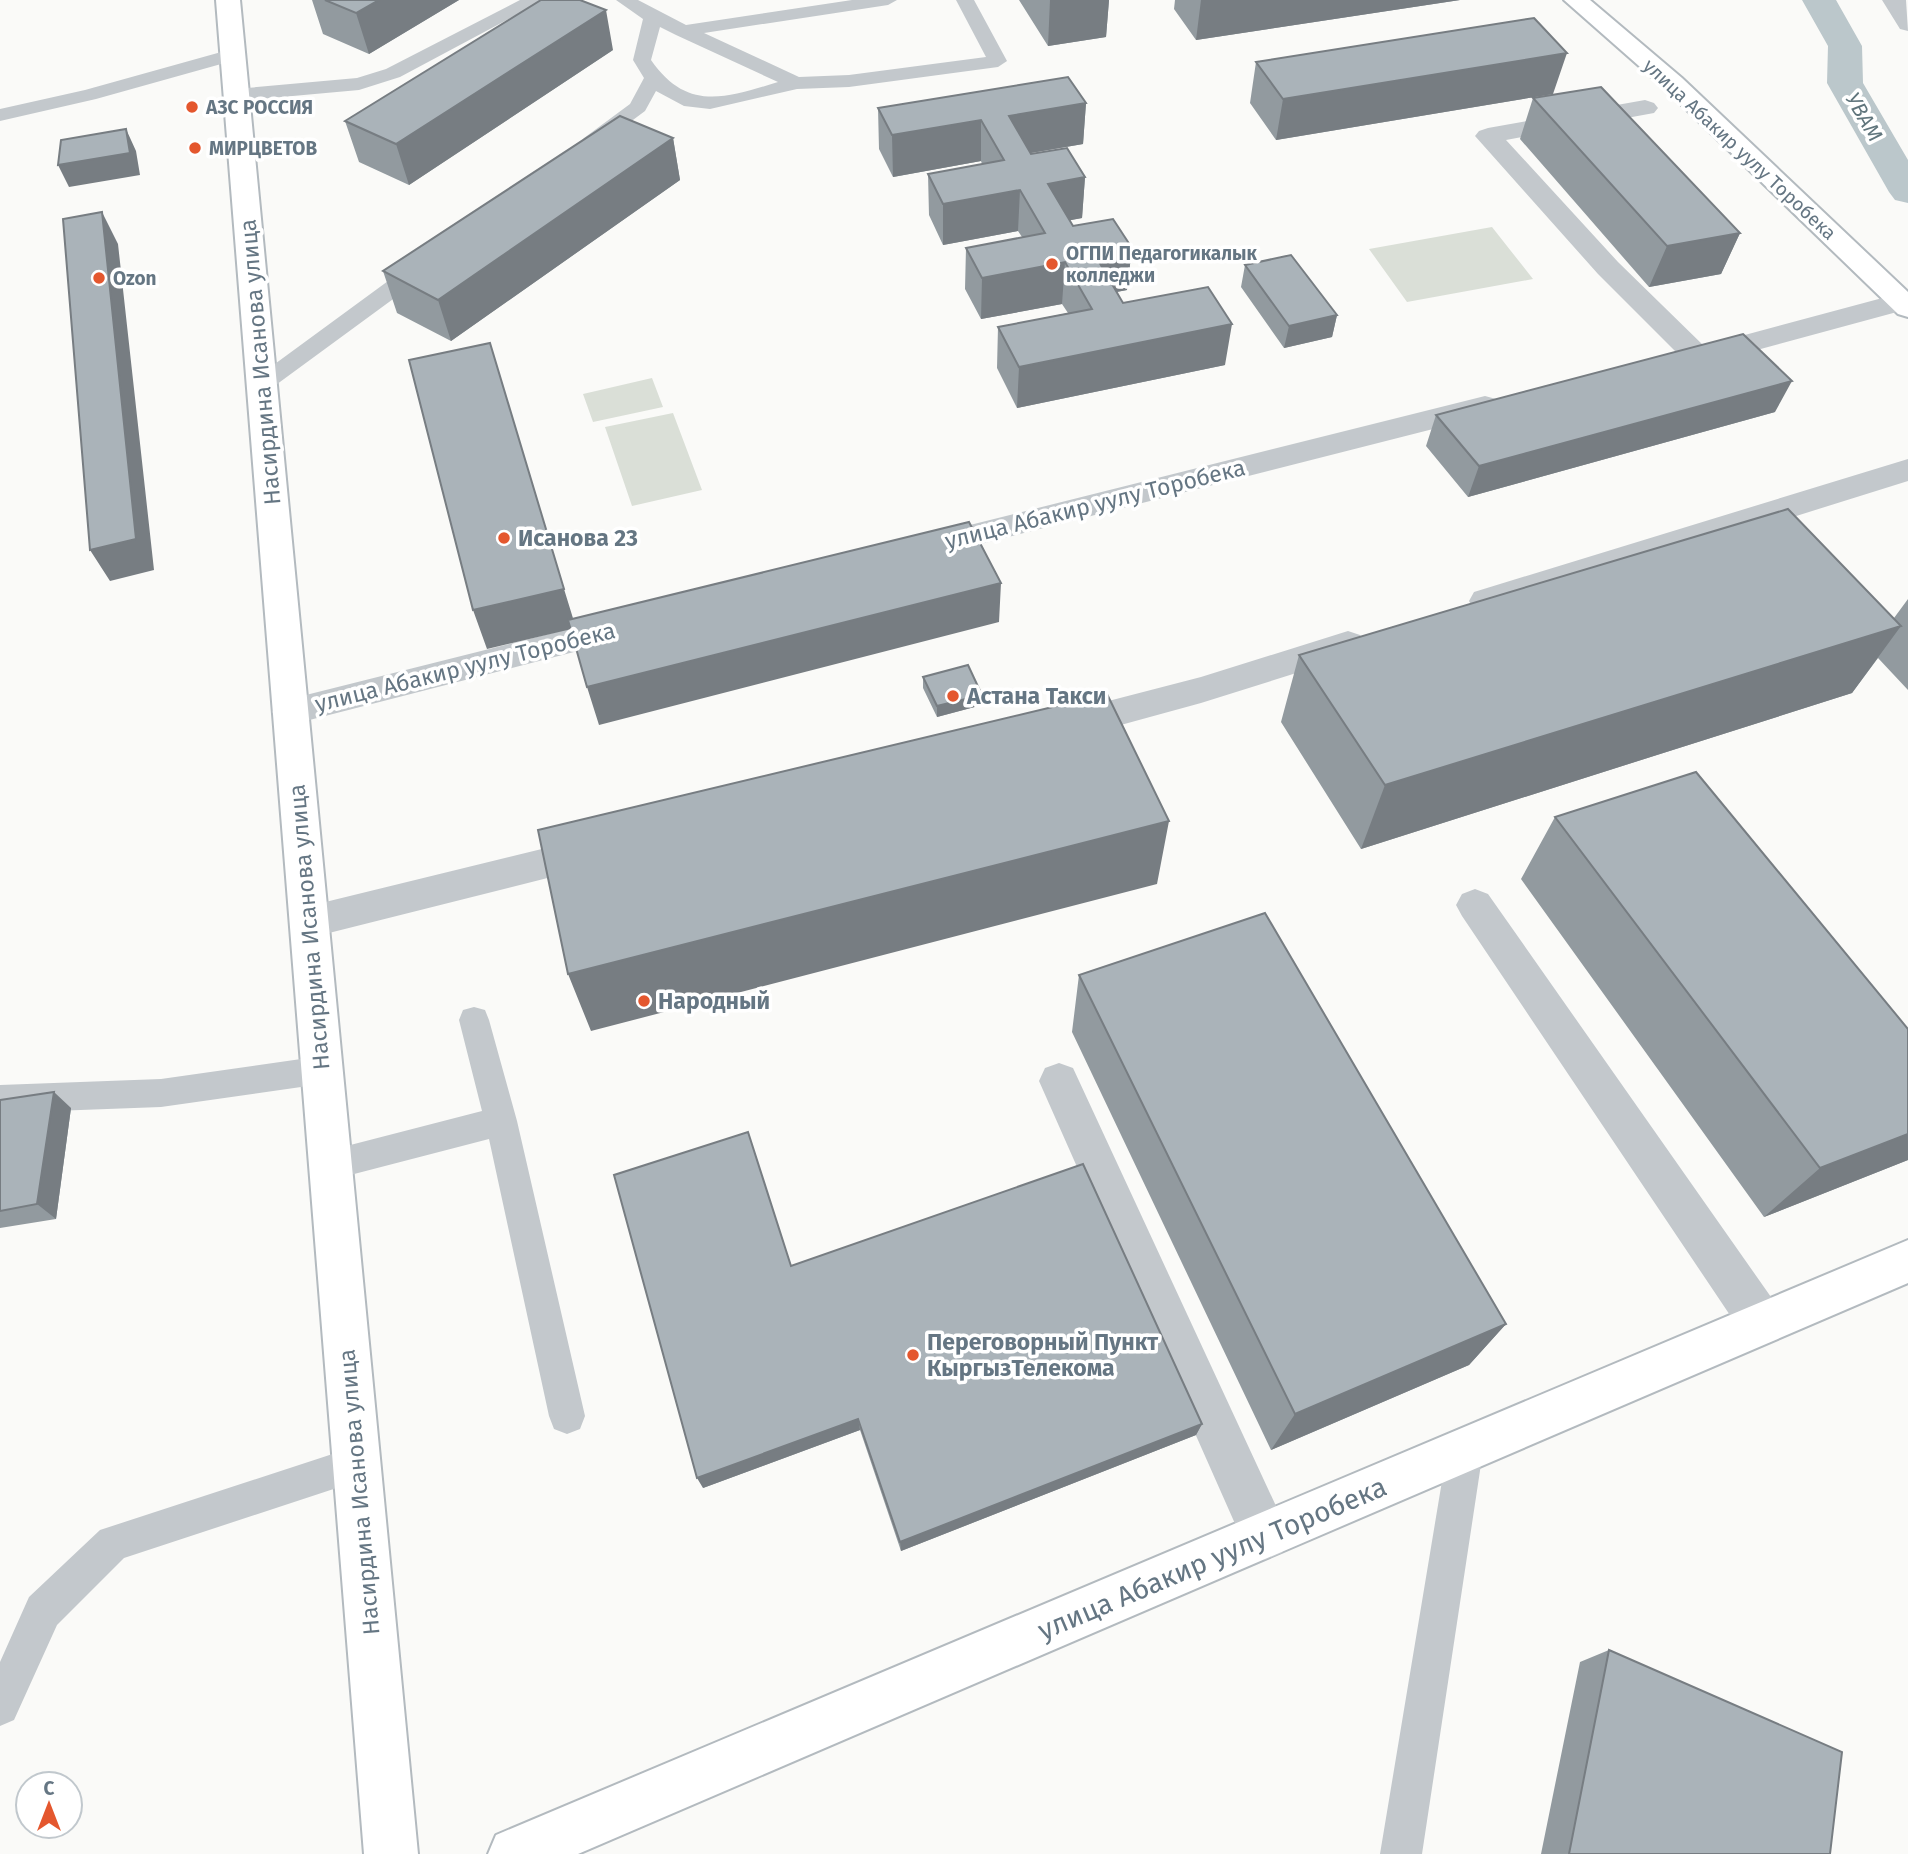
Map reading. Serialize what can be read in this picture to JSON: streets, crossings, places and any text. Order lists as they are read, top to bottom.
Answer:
{
  "streets": {
    "main road": ["улица Абакир уулу Торобека", "Насирдина Исанова улица"]
  },
  "crossings": [
    ["улица Абакир уулу Торобека", "Насирдина Исанова улица"]
  ],
  "water": ["УВАМ"],
  "places": [
    "АЗС РОССИЯ",
    "МИРЦВЕТОВ",
    "ОГПИ Педагогикалык колледжи",
    "Ozon",
    "Исанова 23",
    "Астана Такси",
    "Народный",
    "Переговорный Пункт КыргызТелекома"
  ],
  "north": "top"
}
